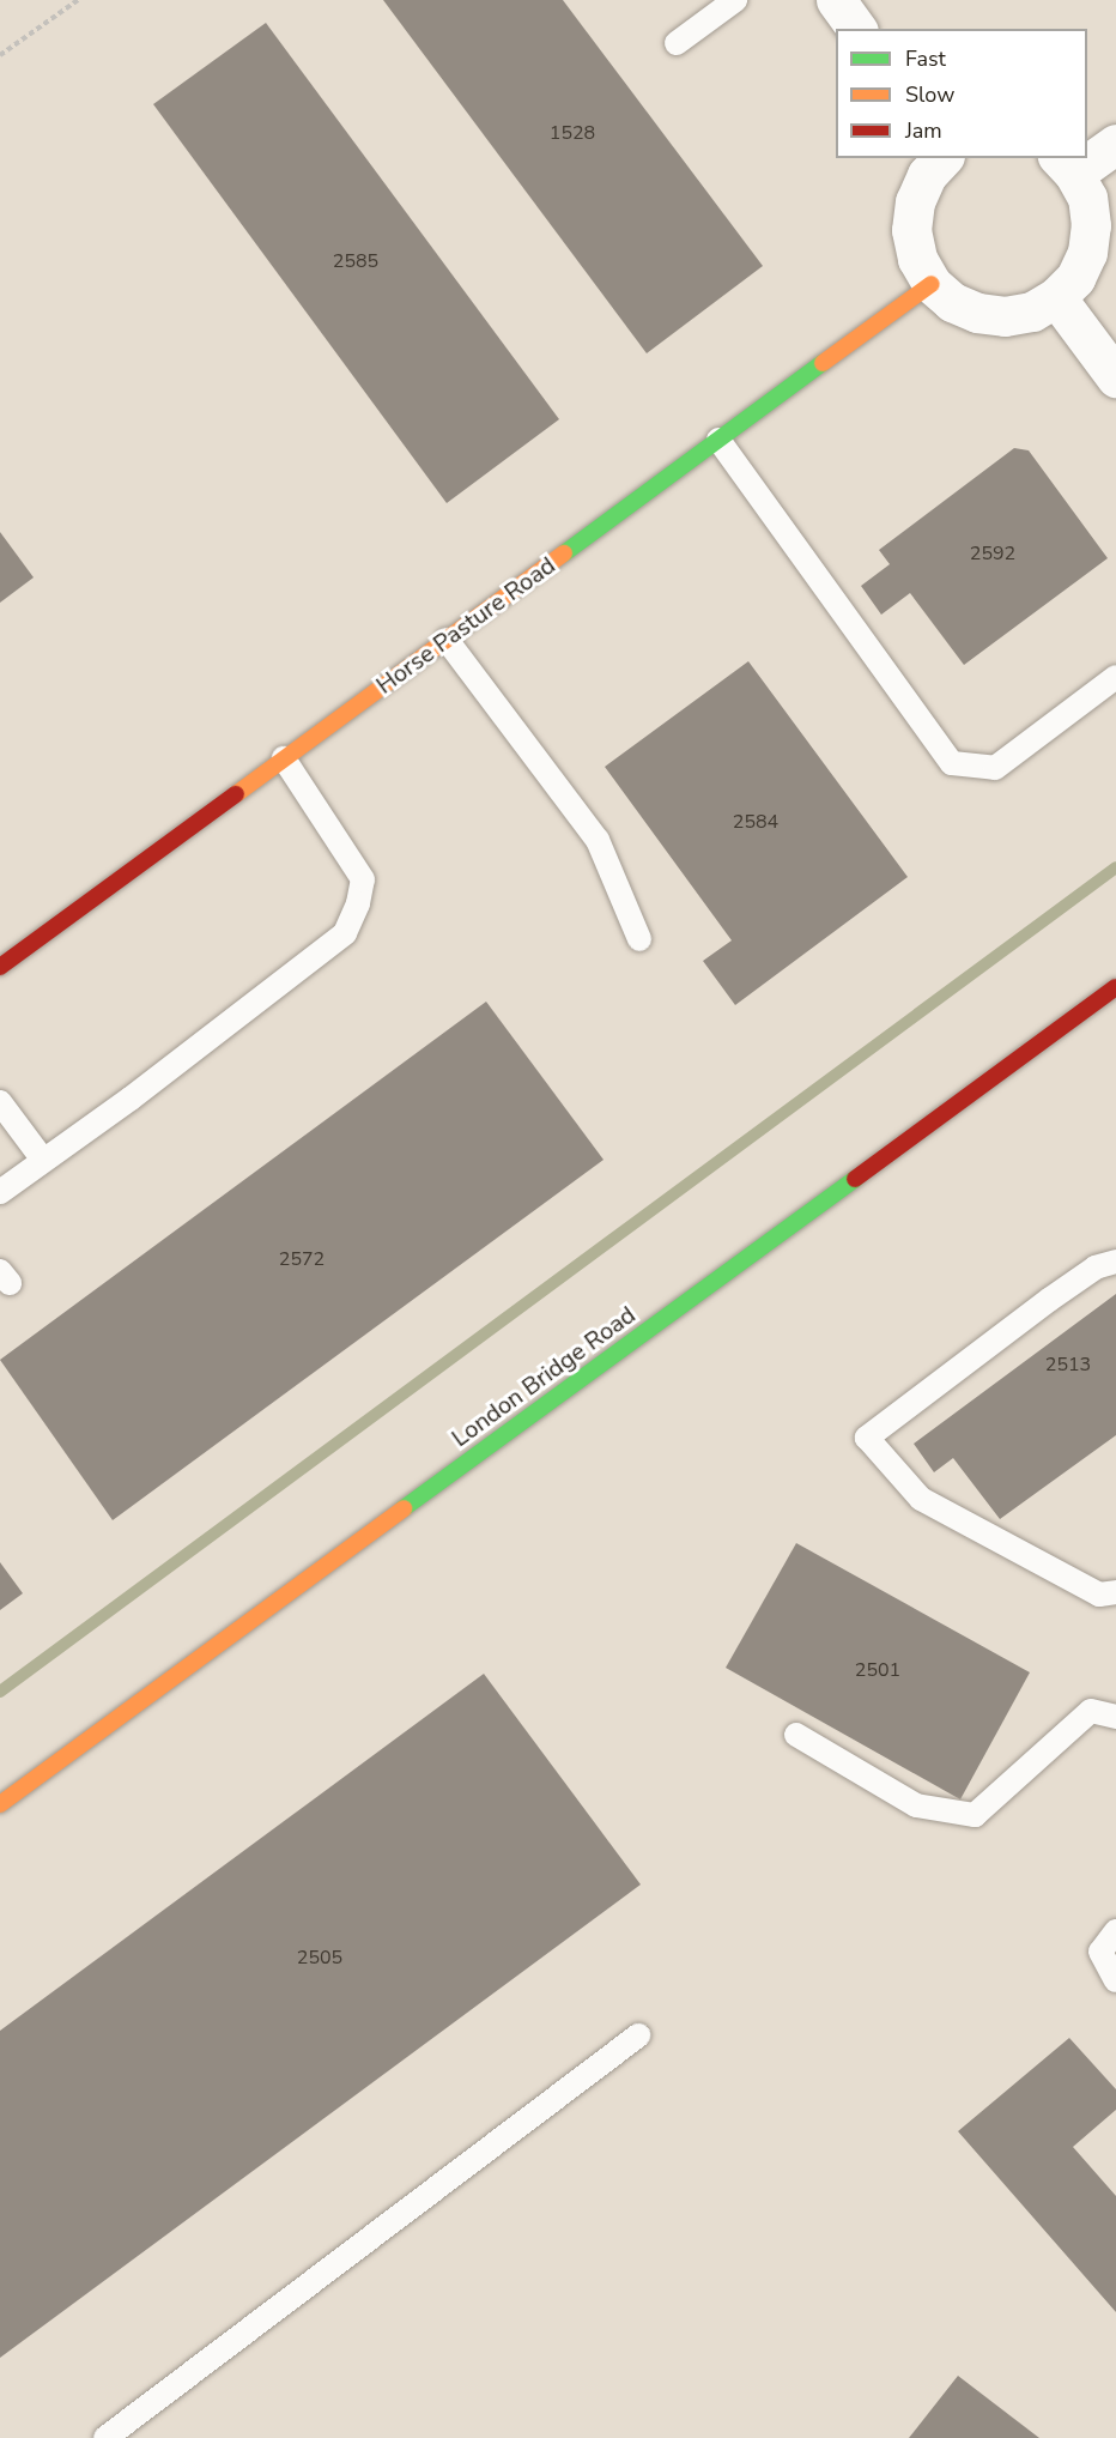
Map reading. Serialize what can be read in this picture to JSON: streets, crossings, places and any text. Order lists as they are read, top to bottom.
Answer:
{
  "streets": {
    "street": ["Horse Pasture Road", "London Bridge Road"]
  },
  "house_numbers": [
    "1528",
    "2585",
    "2592",
    "2584",
    "2572",
    "2513",
    "2501",
    "2505"
  ],
  "legend": ["Fast", "Slow", "Jam"]
}
